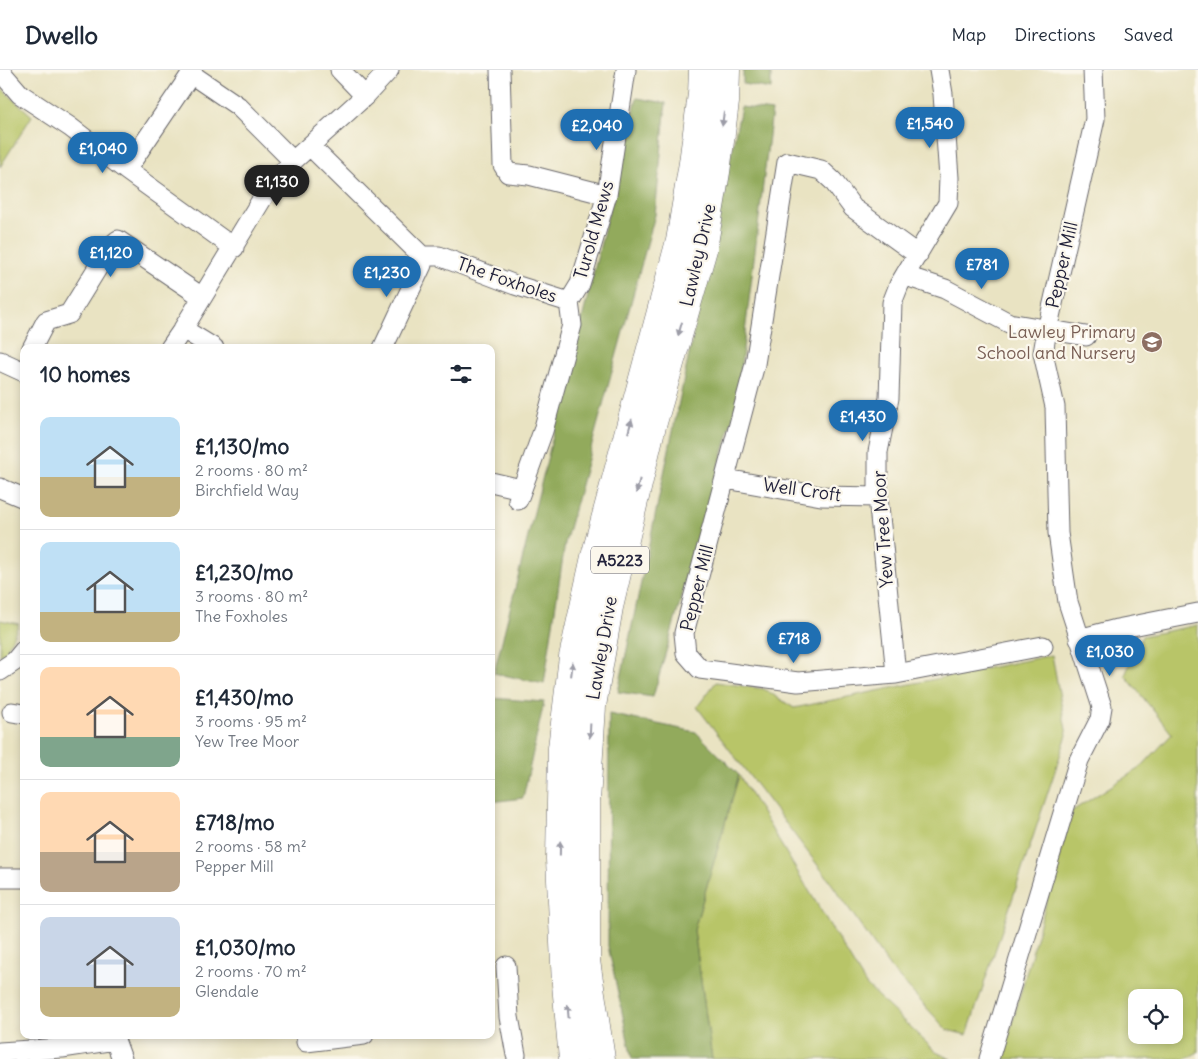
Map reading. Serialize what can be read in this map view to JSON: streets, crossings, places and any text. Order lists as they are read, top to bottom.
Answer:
{
  "streets": {
    "main road": ["Lawley Drive", "A5223"],
    "street": [
      "Turold Mews",
      "Pepper Mill",
      "The Foxholes",
      "Well Croft",
      "Yew Tree Moor"
    ]
  },
  "crossings": [
    ["Turold Mews", "The Foxholes"],
    ["Pepper Mill", "Well Croft"],
    ["Pepper Mill", "Yew Tree Moor"],
    ["Well Croft", "Yew Tree Moor"]
  ],
  "places": {
    "school or university": ["Lawley Primary School and Nursery"]
  },
  "page": {
    "header": "Dwello",
    "nav": ["Map", "Directions", "Saved"],
    "price": [
      "£1,540",
      "£2,040",
      "£1,040",
      "£1,130",
      "£1,120",
      "£781",
      "£1,230",
      "£1,430",
      "£718",
      "£1,030"
    ],
    "heading": "10 homes",
    "list": [
      {
        "name": "£1,130/mo",
        "note": "2 rooms · 80 m² · Birchfield Way"
      },
      {
        "name": "£1,230/mo",
        "note": "3 rooms · 80 m² · The Foxholes"
      },
      {
        "name": "£1,430/mo",
        "note": "3 rooms · 95 m² · Yew Tree Moor"
      },
      {
        "name": "£718/mo",
        "note": "2 rooms · 58 m² · Pepper Mill"
      },
      {
        "name": "£1,030/mo",
        "note": "2 rooms · 70 m² · Glendale"
      }
    ]
  }
}
